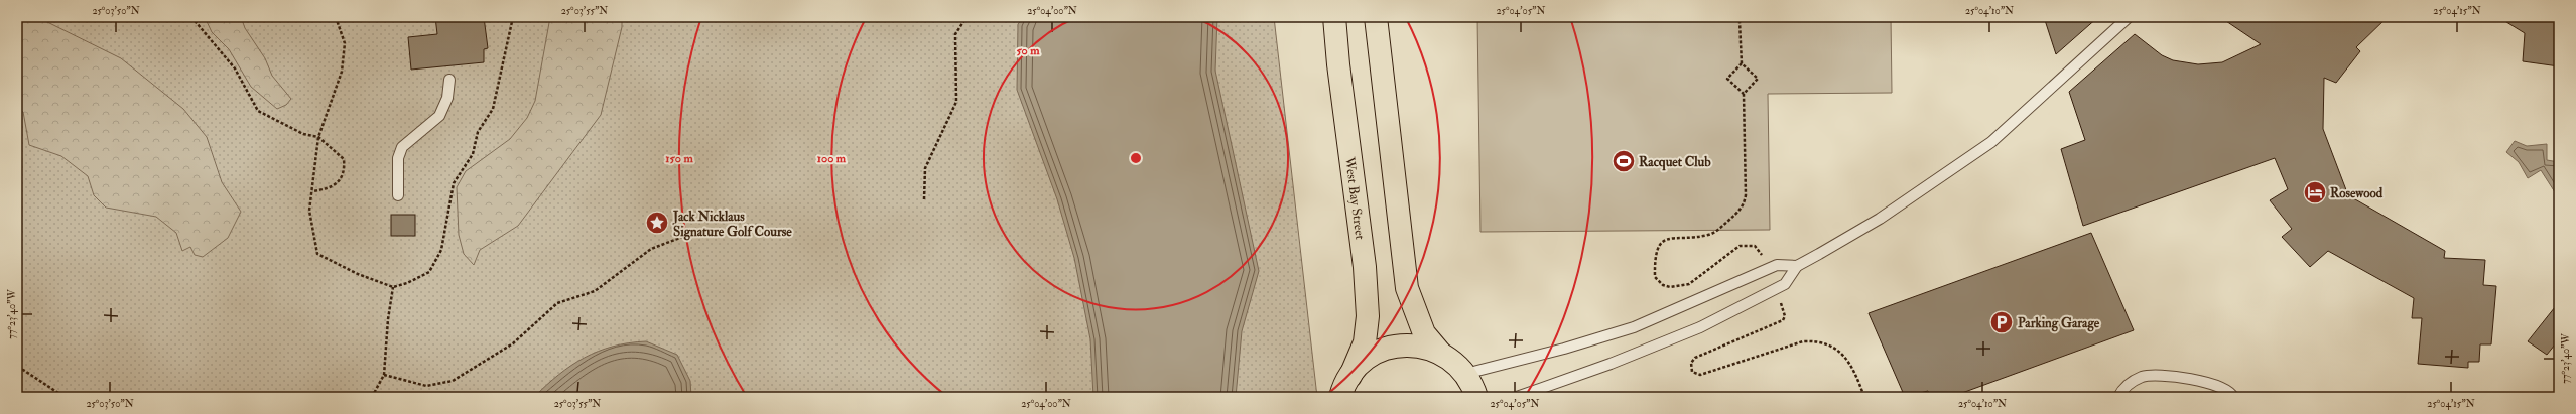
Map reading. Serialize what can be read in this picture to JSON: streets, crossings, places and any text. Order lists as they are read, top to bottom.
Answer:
{
  "streets": {
    "main road": ["West Bay Street"]
  },
  "places": {
    "sports": ["Racquet Club"],
    "hotel": ["Rosewood"],
    "place": ["Jack Nicklaus Signature Golf Course"],
    "parking": ["Parking Garage"]
  },
  "coordinates": [
    "25°03'50\"N",
    "25°03'55\"N",
    "25°04'00\"N",
    "25°04'05\"N",
    "25°04'10\"N",
    "25°04'15\"N",
    "77°23'40\"W"
  ],
  "rings": ["50 m", "100 m", "150 m"]
}
